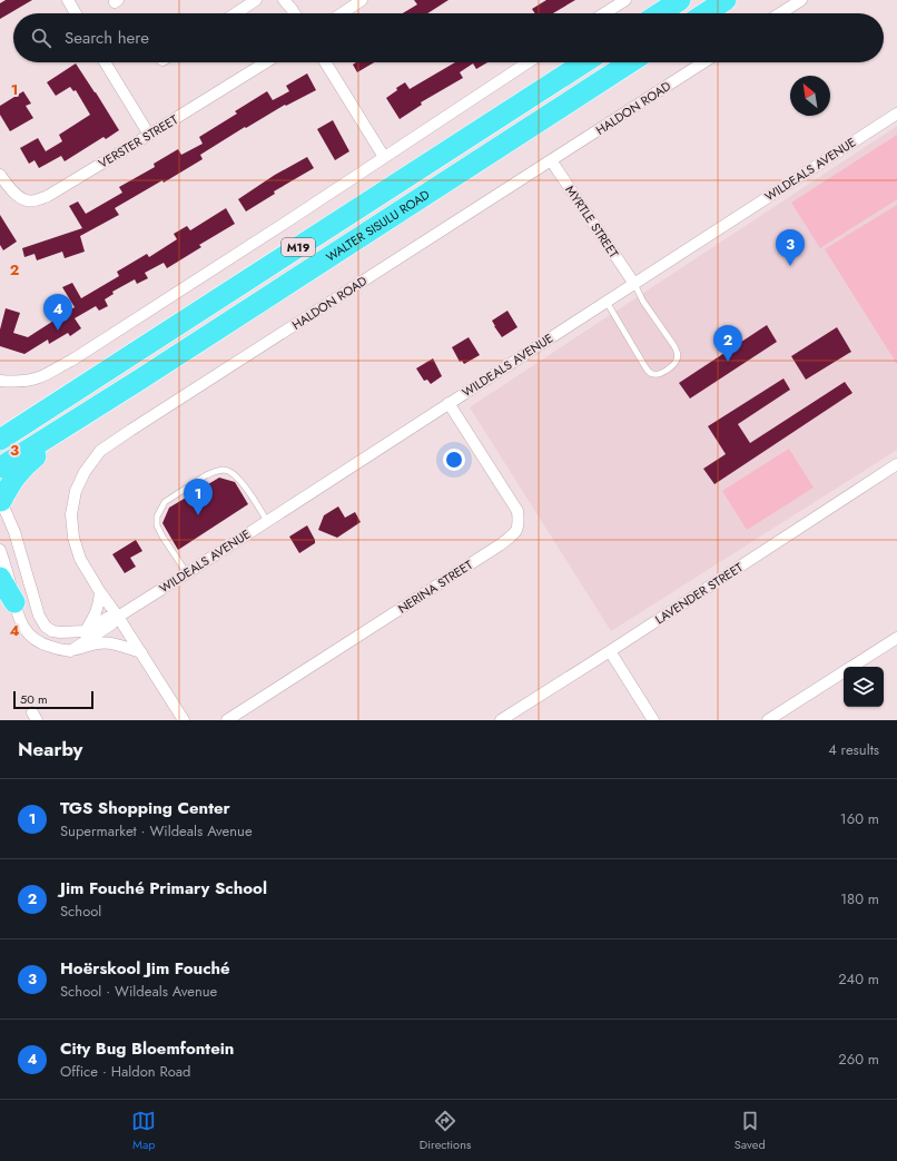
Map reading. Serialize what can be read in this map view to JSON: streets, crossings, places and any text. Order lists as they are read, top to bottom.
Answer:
{
  "streets": {
    "highway": ["WALTER SISULU ROAD", "M19"],
    "street": [
      "HALDON ROAD",
      "VERSTER STREET",
      "WILDEALS AVENUE",
      "MYRTLE STREET",
      "NERINA STREET",
      "LAVENDER STREET"
    ]
  },
  "crossings": [
    ["HALDON ROAD", "WILDEALS AVENUE"],
    ["HALDON ROAD", "MYRTLE STREET"],
    ["WILDEALS AVENUE", "MYRTLE STREET"],
    ["WILDEALS AVENUE", "NERINA STREET"]
  ],
  "scale_bar": "50 m",
  "north": "top left",
  "page": {
    "search": "Search here",
    "pins": [
      "3",
      "4",
      "2",
      "1"
    ],
    "scale": "50 m",
    "heading": ["Nearby", "4 results"],
    "list": [
      {
        "mark": "1",
        "name": "TGS Shopping Center",
        "note": "Supermarket · Wildeals Avenue",
        "value": "160 m"
      },
      {
        "mark": "2",
        "name": "Jim Fouché Primary School",
        "note": "School",
        "value": "180 m"
      },
      {
        "mark": "3",
        "name": "Hoërskool Jim Fouché",
        "note": "School · Wildeals Avenue",
        "value": "240 m"
      },
      {
        "mark": "4",
        "name": "City Bug Bloemfontein",
        "note": "Office · Haldon Road",
        "value": "260 m"
      }
    ],
    "nav": ["Map", "Directions", "Saved"]
  },
  "grid": {
    "rows": [
      "1",
      "2",
      "3",
      "4"
    ]
  }
}
